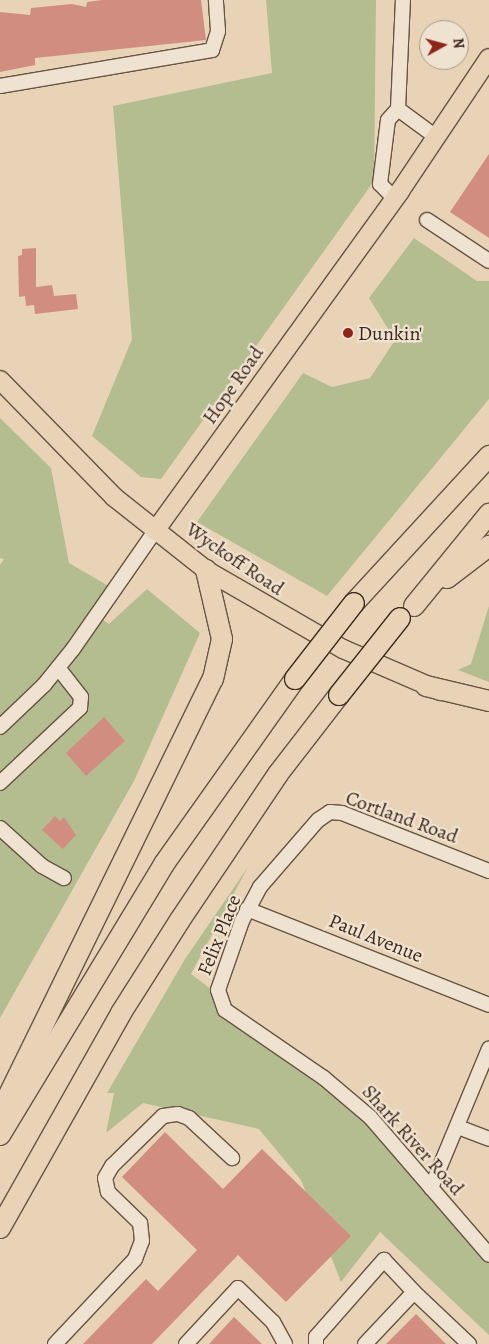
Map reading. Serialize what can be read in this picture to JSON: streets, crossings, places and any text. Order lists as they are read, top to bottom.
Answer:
{
  "streets": {
    "main road": ["Hope Road", "Wyckoff Road"],
    "street": [
      "Cortland Road",
      "Felix Place",
      "Paul Avenue",
      "Shark River Road"
    ]
  },
  "crossings": [
    ["Hope Road", "Wyckoff Road"],
    ["Cortland Road", "Felix Place"],
    ["Felix Place", "Paul Avenue"],
    ["Felix Place", "Shark River Road"]
  ],
  "places": ["Dunkin'"],
  "north": "right"
}
